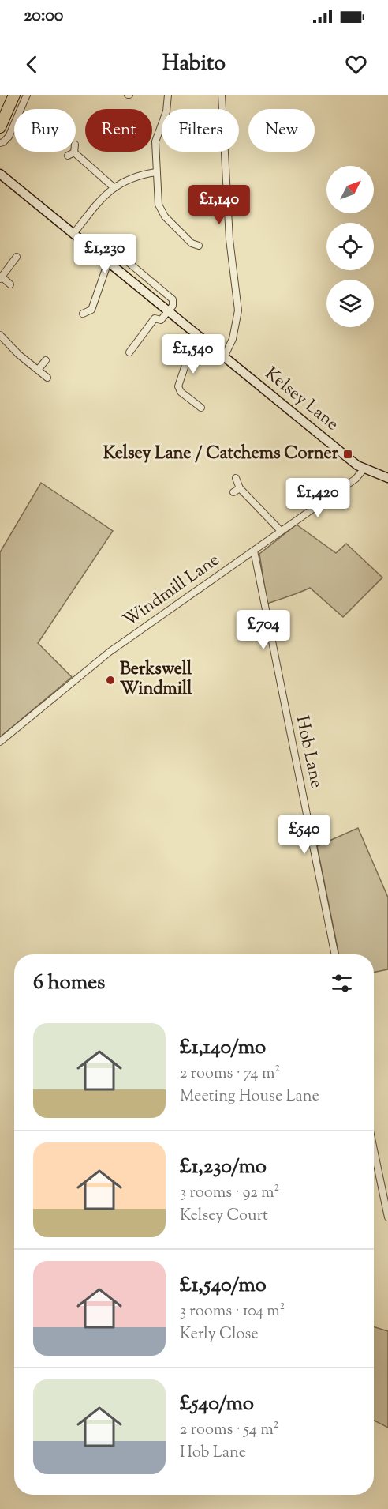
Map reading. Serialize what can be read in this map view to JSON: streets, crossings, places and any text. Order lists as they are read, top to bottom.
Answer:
{
  "streets": {
    "main road": ["Kelsey Lane"],
    "street": ["Windmill Lane", "Hob Lane"]
  },
  "crossings": [
    ["Kelsey Lane", "Windmill Lane"],
    ["Windmill Lane", "Hob Lane"]
  ],
  "places": {
    "transit": ["Kelsey Lane / Catchems Corner"],
    "other": ["Berkswell Windmill"]
  },
  "north": "top right",
  "page": {
    "status": "20:00",
    "header": "Habito",
    "chip": [
      "Buy",
      "Rent",
      "Filters",
      "New"
    ],
    "price": [
      "£1,140",
      "£1,230",
      "£1,540",
      "£1,420",
      "£704",
      "£540"
    ],
    "heading": "6 homes",
    "list": [
      {
        "name": "£1,140/mo",
        "note": "2 rooms · 74 m² · Meeting House Lane"
      },
      {
        "name": "£1,230/mo",
        "note": "3 rooms · 92 m² · Kelsey Court"
      },
      {
        "name": "£1,540/mo",
        "note": "3 rooms · 104 m² · Kerly Close"
      },
      {
        "name": "£540/mo",
        "note": "2 rooms · 54 m² · Hob Lane"
      }
    ]
  }
}
